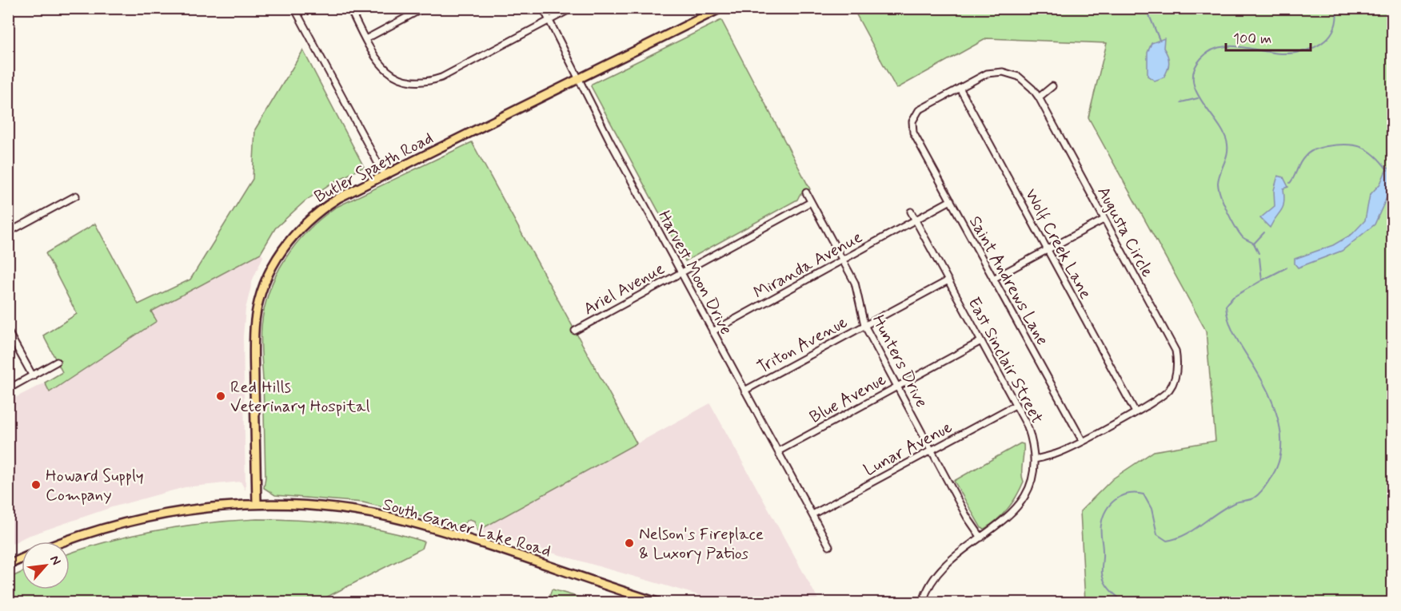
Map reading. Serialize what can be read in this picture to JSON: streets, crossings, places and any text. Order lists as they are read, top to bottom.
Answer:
{
  "streets": {
    "main road": ["Butler Spaeth Road", "South Garner Lake Road"],
    "street": [
      "Augusta Circle",
      "Wolf Creek Lane",
      "Miranda Avenue",
      "Harvest Moon Drive",
      "Saint Andrews Lane",
      "Ariel Avenue",
      "Triton Avenue",
      "East Sinclair Street",
      "Hunters Drive",
      "Blue Avenue",
      "Lunar Avenue"
    ]
  },
  "crossings": [
    ["Butler Spaeth Road", "Harvest Moon Drive"],
    ["Butler Spaeth Road", "South Garner Lake Road"],
    ["Augusta Circle", "Wolf Creek Lane"],
    ["Augusta Circle", "Saint Andrews Lane"],
    ["Augusta Circle", "East Sinclair Street"],
    ["Miranda Avenue", "Harvest Moon Drive"],
    ["Miranda Avenue", "Saint Andrews Lane"],
    ["Miranda Avenue", "East Sinclair Street"],
    ["Miranda Avenue", "Hunters Drive"],
    ["Harvest Moon Drive", "Ariel Avenue"],
    ["Harvest Moon Drive", "Triton Avenue"],
    ["Harvest Moon Drive", "Blue Avenue"],
    ["Harvest Moon Drive", "Lunar Avenue"],
    ["Ariel Avenue", "Hunters Drive"],
    ["Triton Avenue", "East Sinclair Street"],
    ["Triton Avenue", "Hunters Drive"],
    ["East Sinclair Street", "Hunters Drive"],
    ["East Sinclair Street", "Blue Avenue"],
    ["East Sinclair Street", "Lunar Avenue"],
    ["Hunters Drive", "Blue Avenue"],
    ["Hunters Drive", "Lunar Avenue"]
  ],
  "places": ["Red Hills Veterinary Hospital", "Howard Supply Company", "Nelson's Fireplace & Luxory Patios"],
  "scale_bar": "100 m",
  "north": "top right"
}
